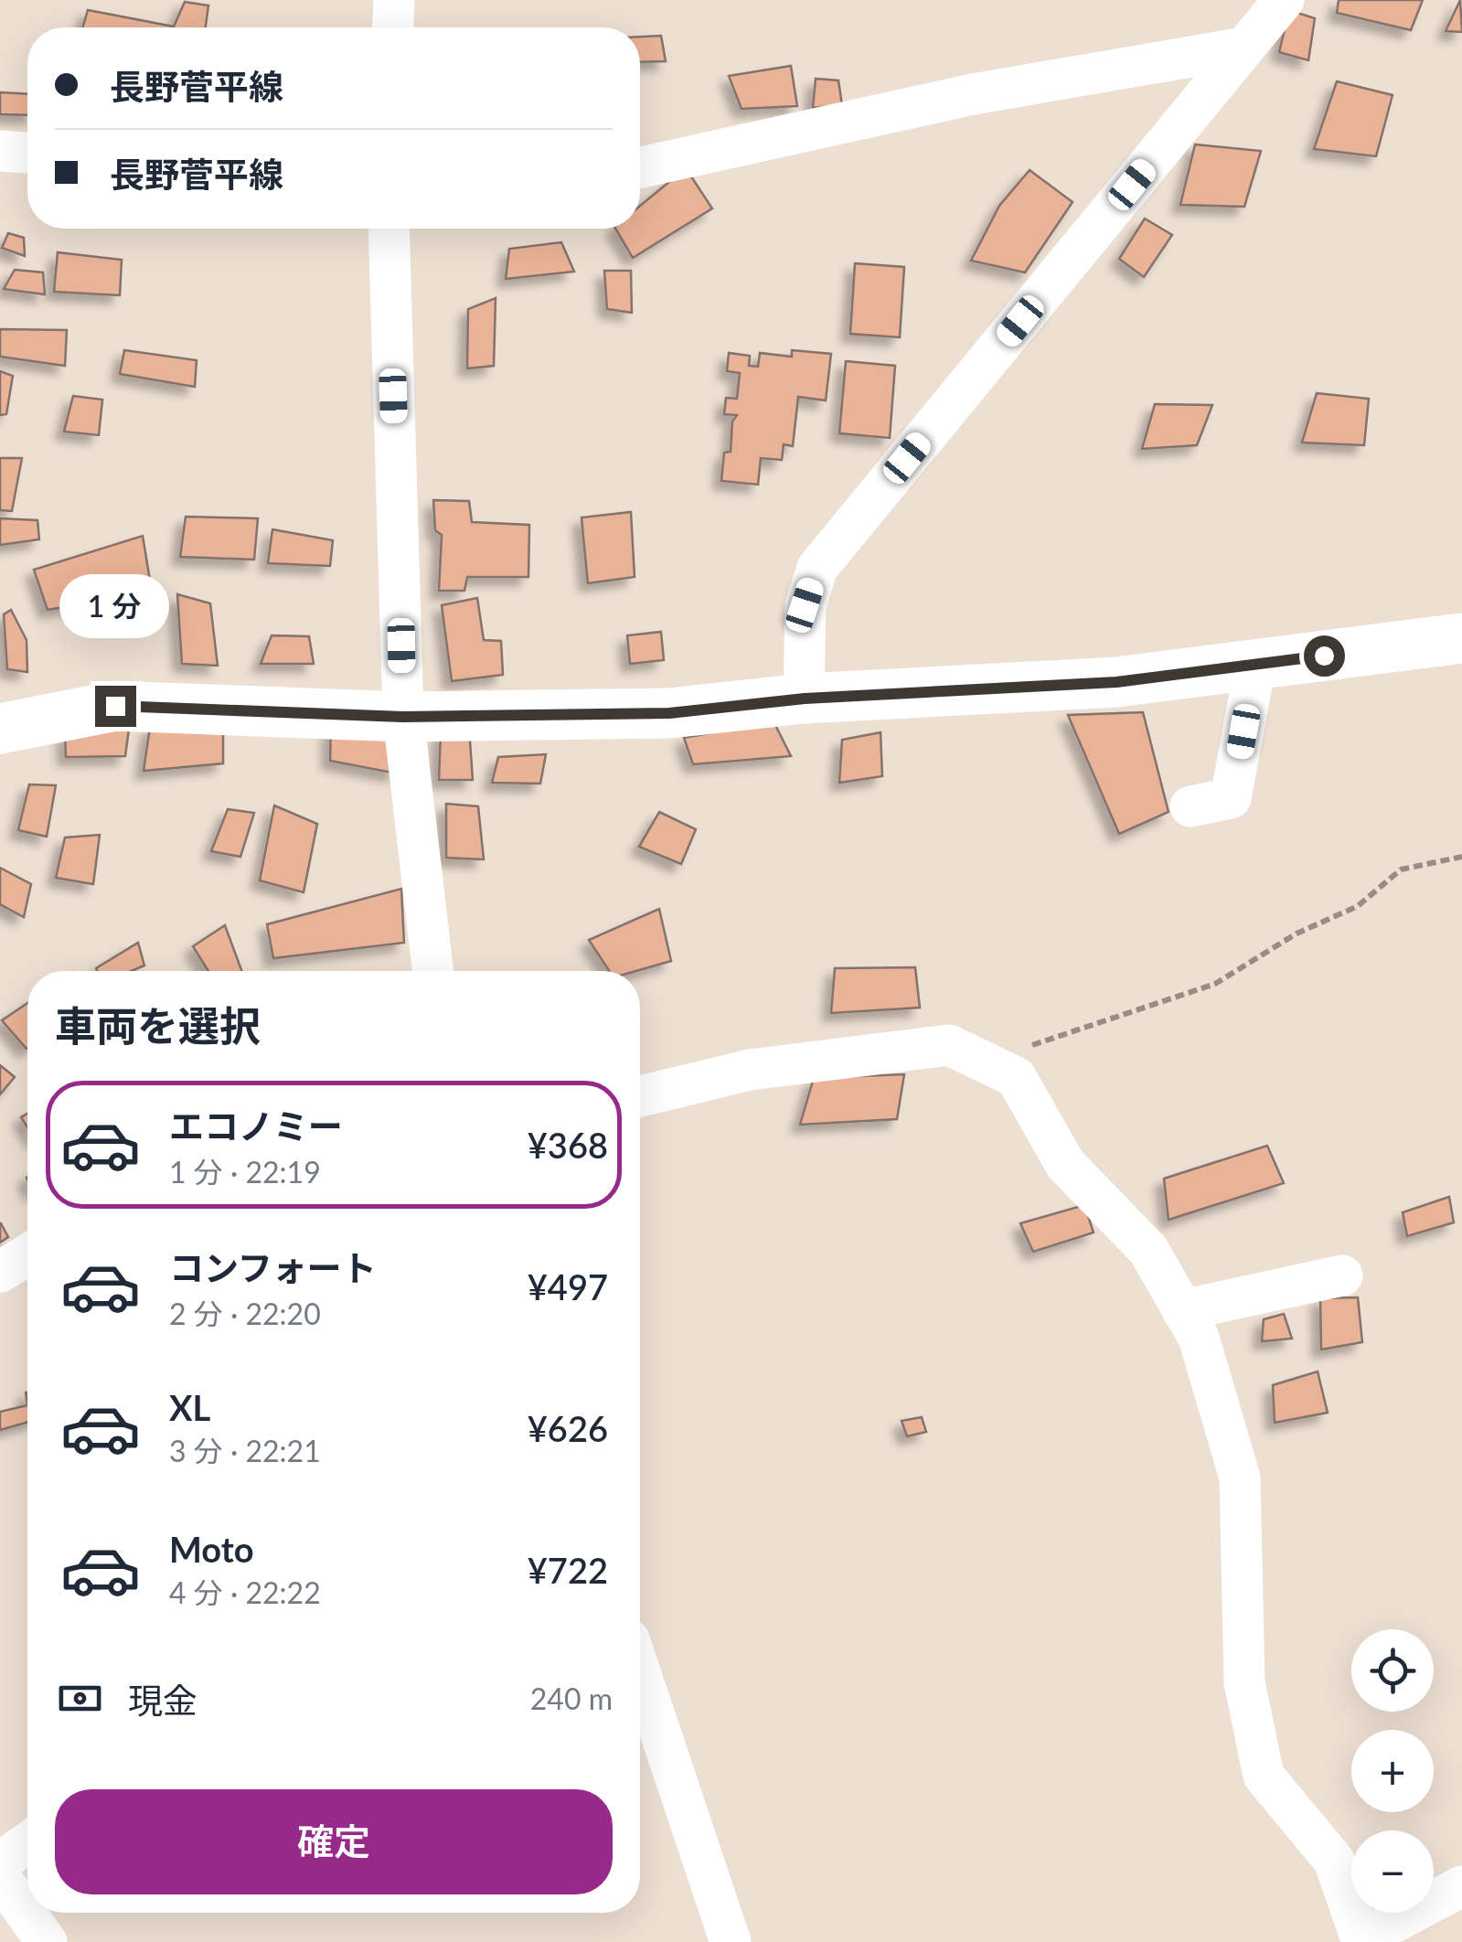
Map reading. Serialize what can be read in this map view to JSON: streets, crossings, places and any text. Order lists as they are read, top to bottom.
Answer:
{
  "page": {
    "banner": ["長野菅平線", "長野菅平線"],
    "bubble": "1 分",
    "heading": "車両を選択",
    "list": [
      {
        "name": "エコノミー",
        "note": "1 分 · 22:19",
        "value": "¥368"
      },
      {
        "name": "コンフォート",
        "note": "2 分 · 22:20",
        "value": "¥497"
      },
      {
        "name": "XL",
        "note": "3 分 · 22:21",
        "value": "¥626"
      },
      {
        "name": "Moto",
        "note": "4 分 · 22:22",
        "value": "¥722"
      }
    ],
    "map_buttons": ["+", "−"],
    "pay": ["現金", "240 m"],
    "buttons": "確定"
  }
}
